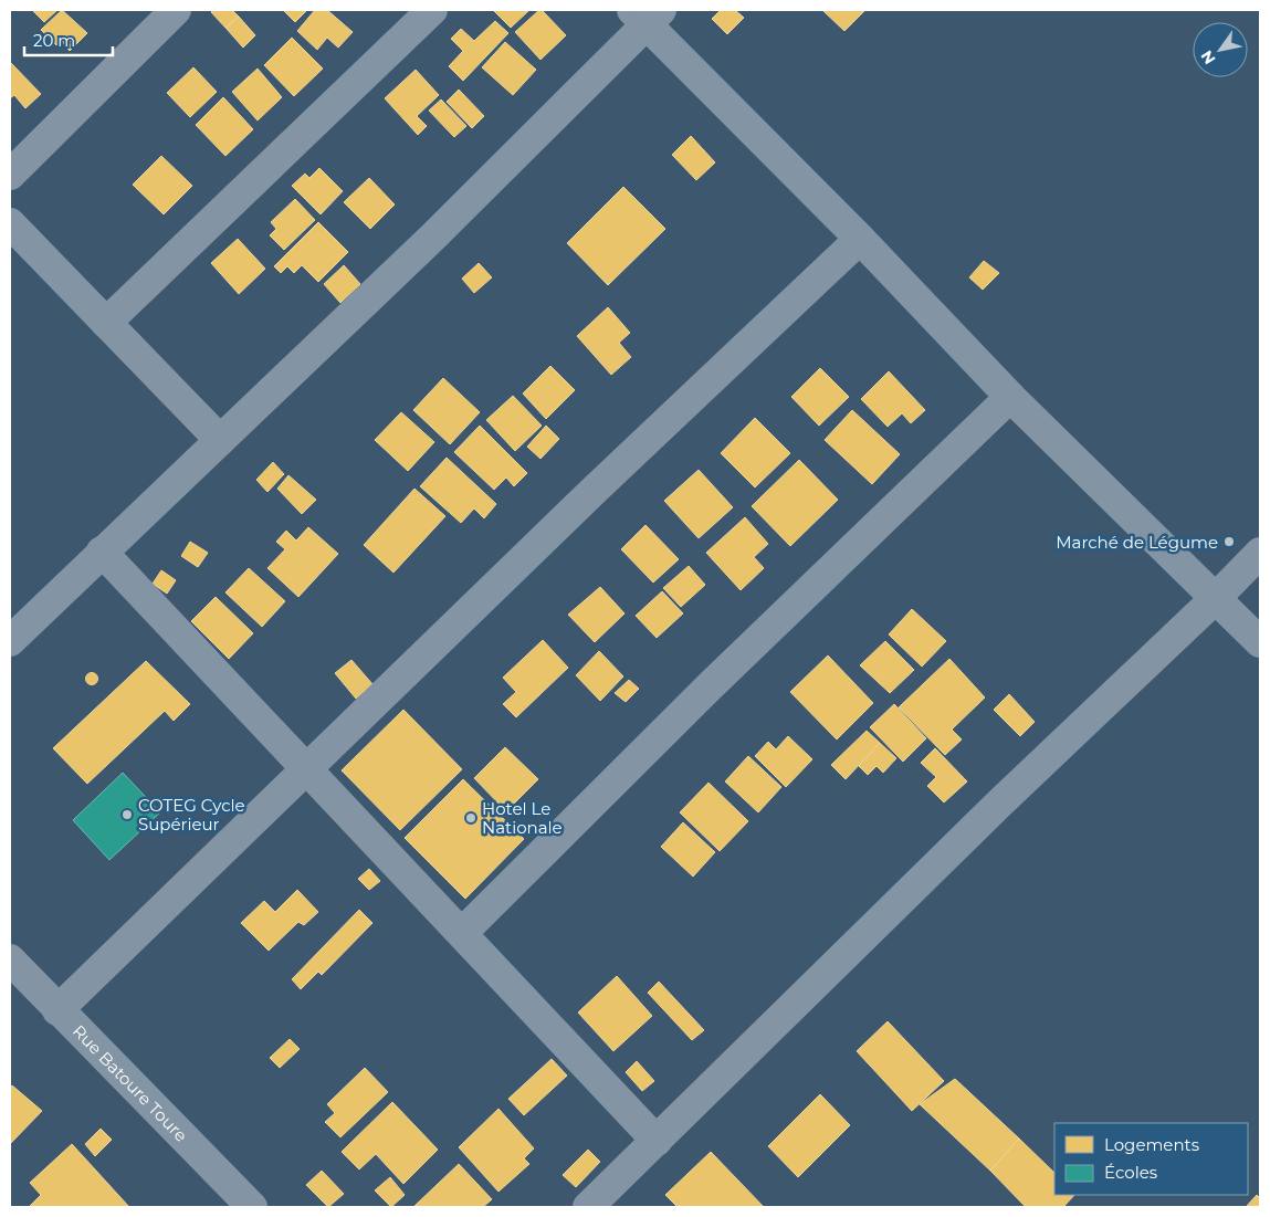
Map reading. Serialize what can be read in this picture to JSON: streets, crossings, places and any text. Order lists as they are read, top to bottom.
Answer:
{
  "streets": {
    "street": ["Rue Batoure Toure"]
  },
  "places": ["Marché de Légume", "COTEG Cycle Supérieur", "Hotel Le Nationale"],
  "legend": ["Logements", "Écoles"],
  "scale_bar": "20 m",
  "north": "bottom left"
}
